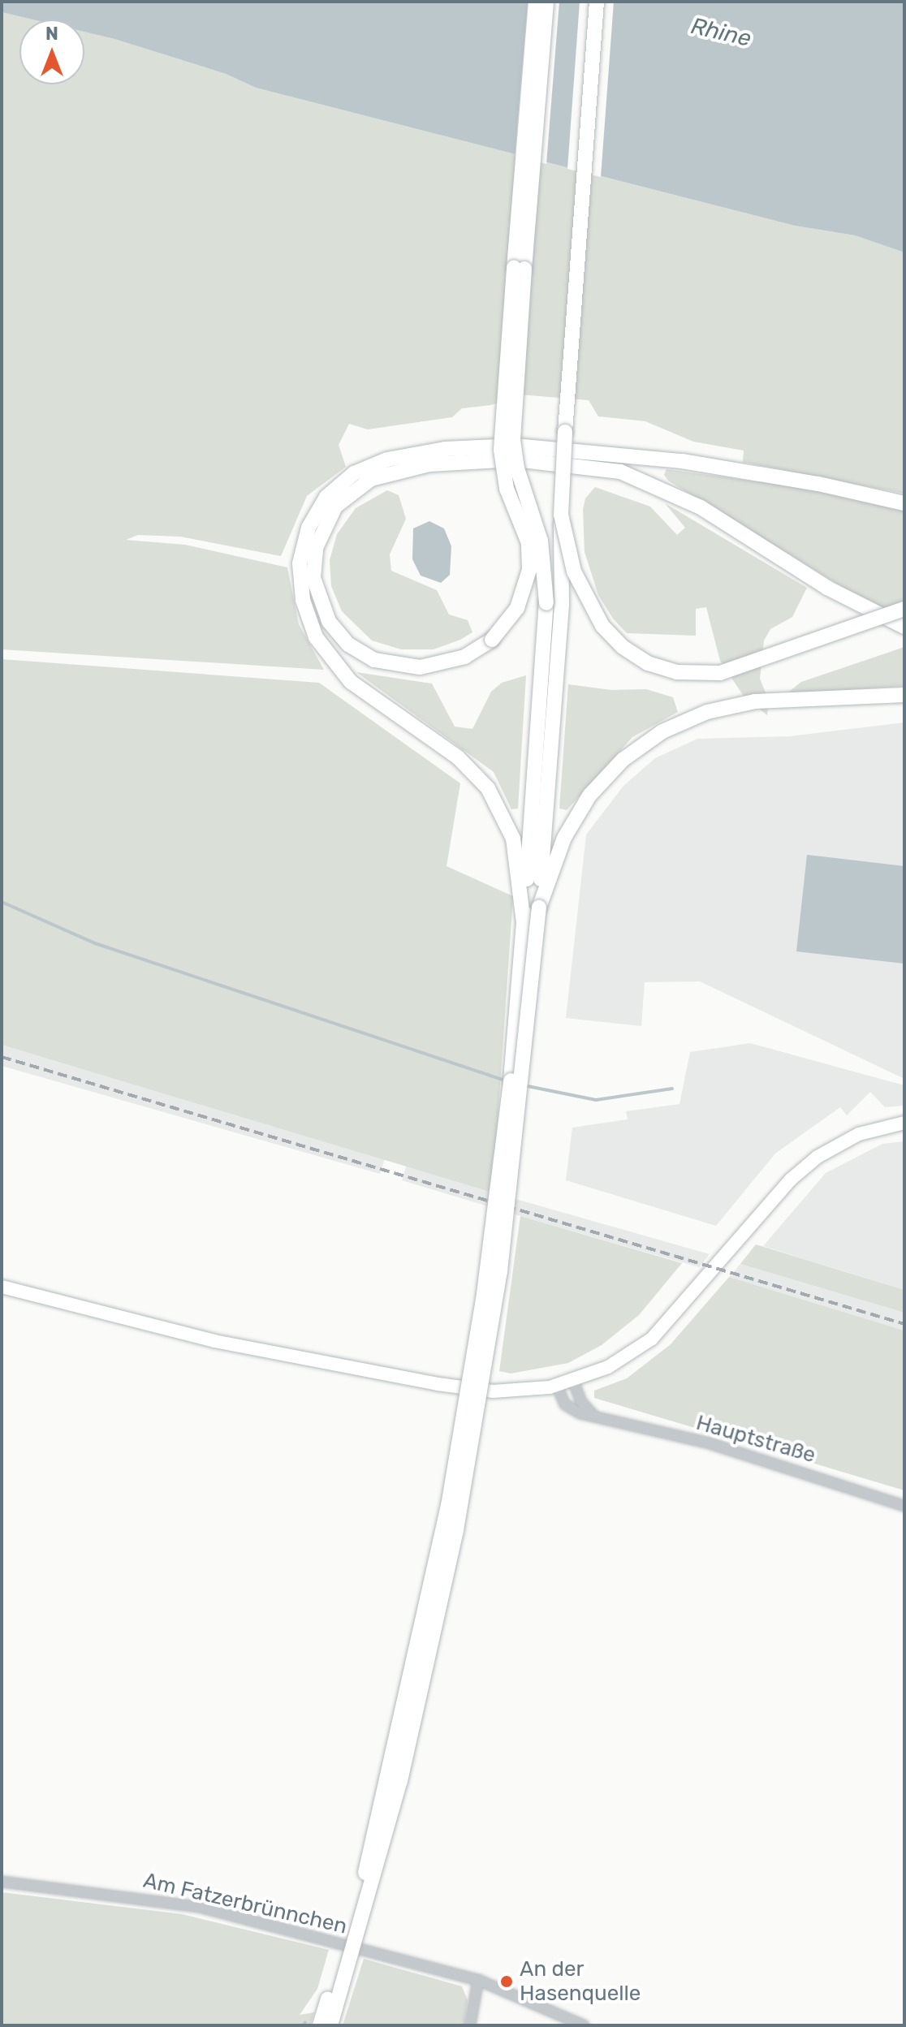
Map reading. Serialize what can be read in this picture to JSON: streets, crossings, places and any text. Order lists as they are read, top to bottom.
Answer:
{
  "streets": {
    "street": ["Hauptstraße", "Am Fatzerbrünnchen"]
  },
  "water": ["Rhine"],
  "places": ["An der Hasenquelle"],
  "north": "top"
}
